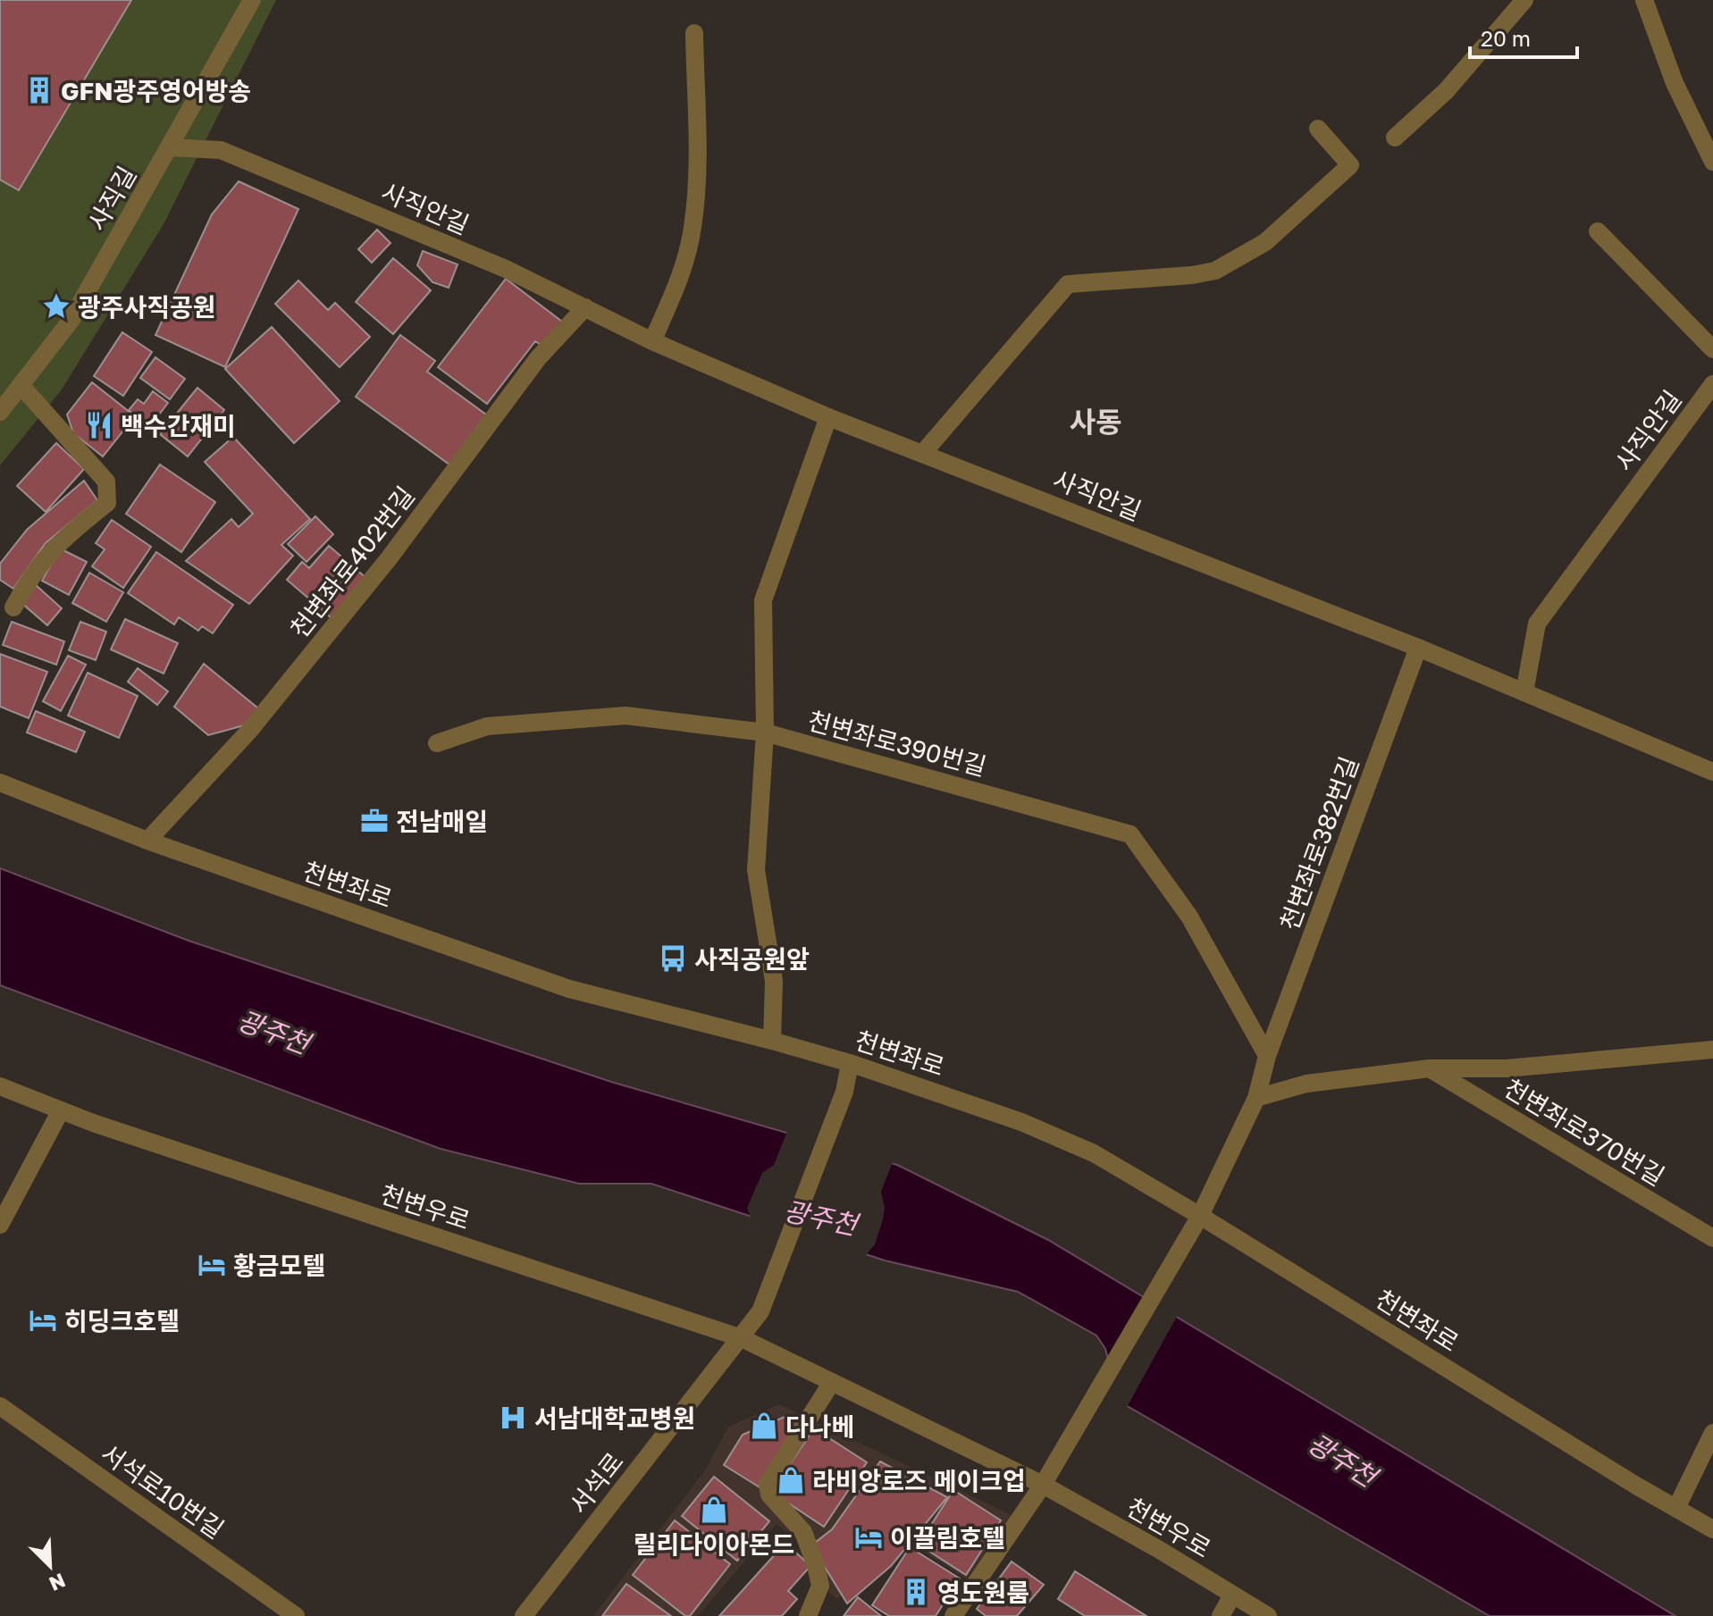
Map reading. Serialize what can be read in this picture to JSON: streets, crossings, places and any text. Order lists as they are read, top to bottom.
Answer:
{
  "streets": {
    "street": [
      "사직길",
      "사직안길",
      "천변좌로402번길",
      "천변좌로390번길",
      "천변좌로382번길",
      "천변좌로",
      "천변좌로370번길",
      "천변우로",
      "서석로",
      "서석로10번길"
    ]
  },
  "crossings": [
    ["사직길", "사직안길"],
    ["사직안길", "천변좌로402번길"],
    ["사직안길", "천변좌로382번길"],
    ["천변좌로402번길", "천변좌로"],
    ["천변좌로390번길", "천변좌로382번길"],
    ["천변좌로382번길", "천변좌로"],
    ["천변좌로382번길", "천변우로"],
    ["천변좌로", "서석로"],
    ["천변우로", "서석로"]
  ],
  "districts": ["사동"],
  "water": ["광주천"],
  "places": {
    "building": ["GFN광주영어방송", "영도원룸"],
    "place": ["광주사직공원"],
    "restaurant": ["백수간재미"],
    "office": ["전남매일"],
    "bus stop": ["사직공원앞"],
    "hotel": ["황금모텔", "히딩크호텔", "이끌림호텔"],
    "hospital": ["서남대학교병원"],
    "shop": ["다나베", "라비앙로즈 메이크업", "릴리다이아몬드"]
  },
  "scale_bar": "20 m",
  "north": "bottom right"
}
